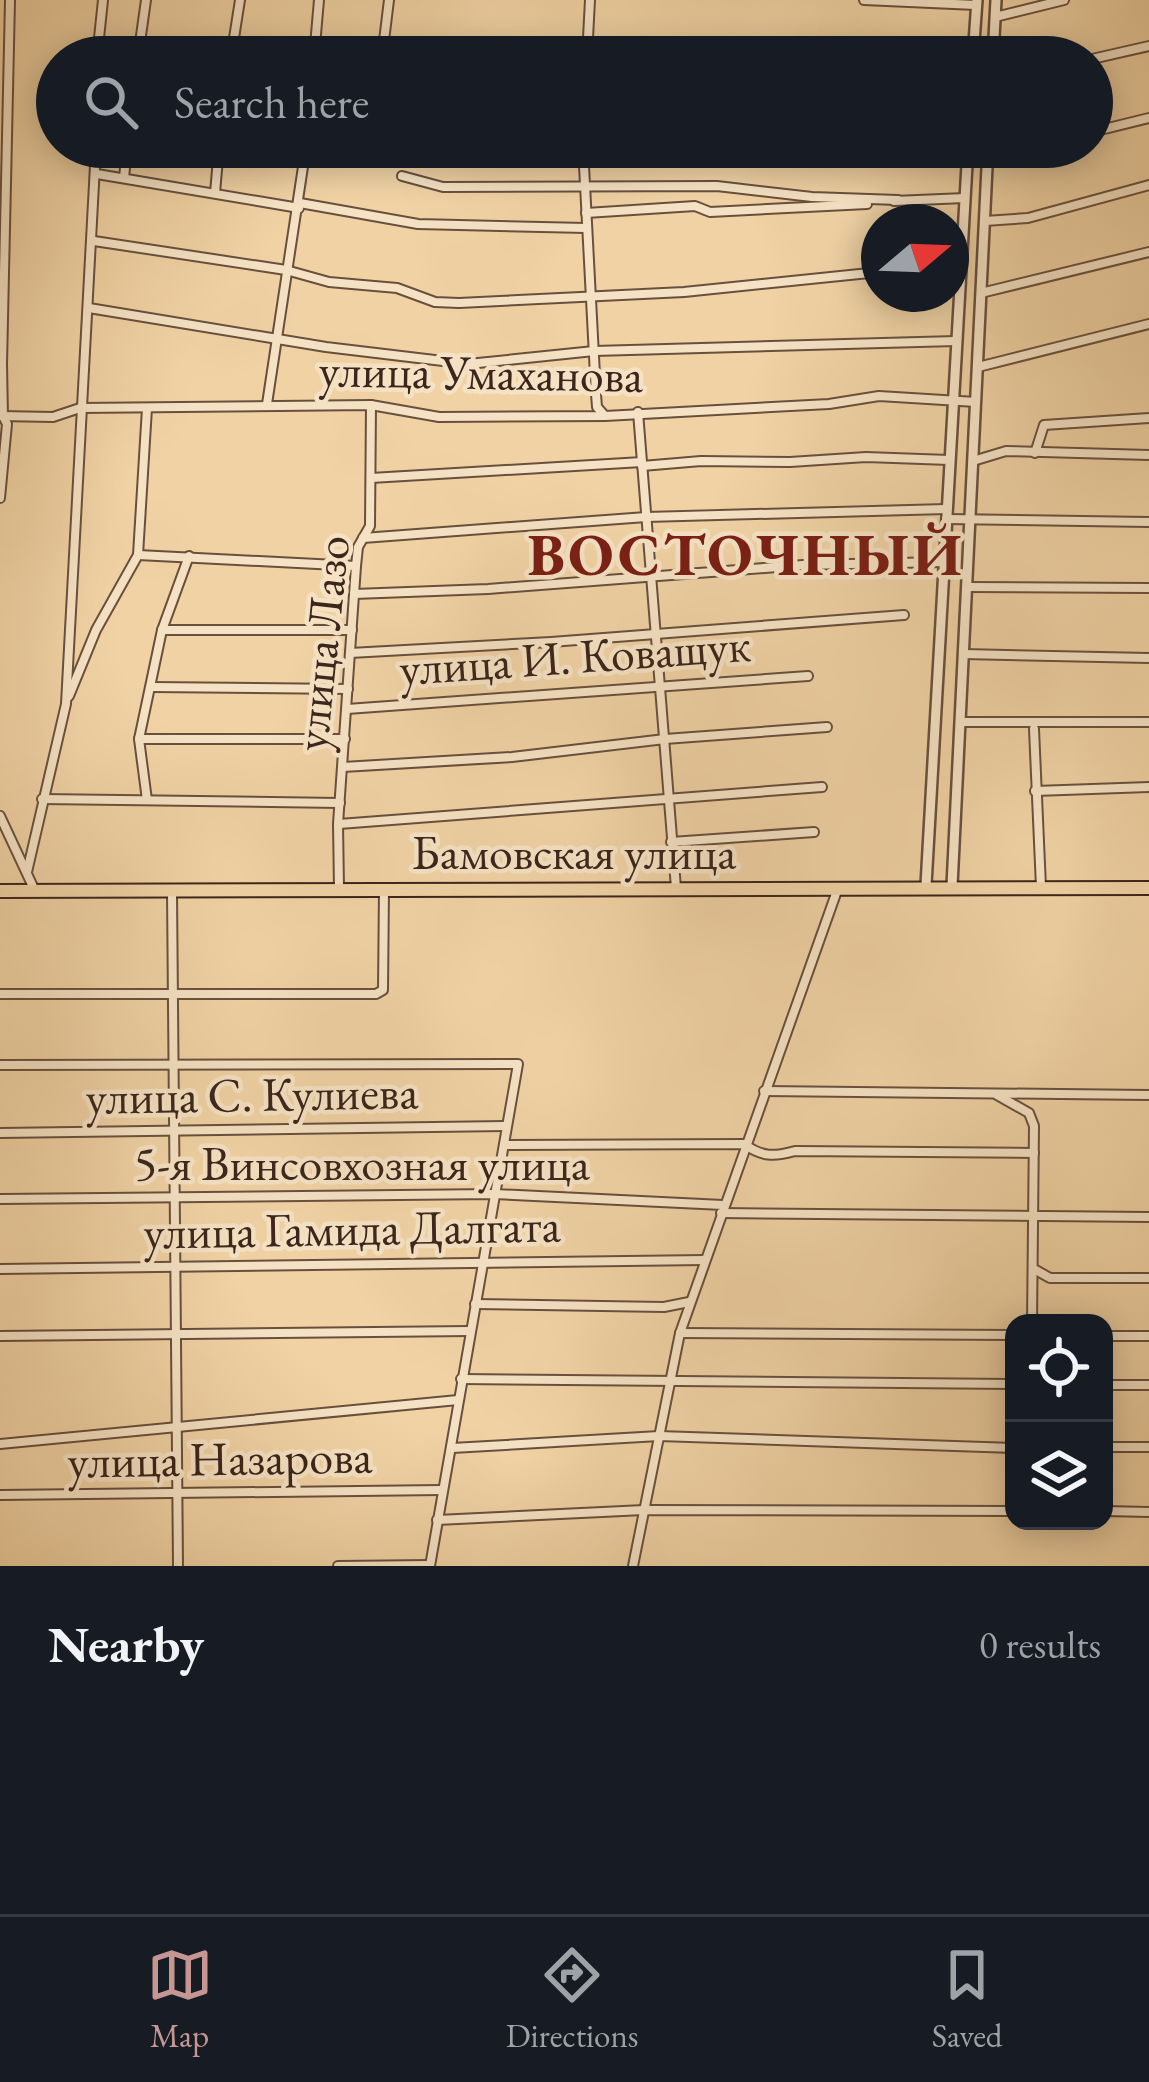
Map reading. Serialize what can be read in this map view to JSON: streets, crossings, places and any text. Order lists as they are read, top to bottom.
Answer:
{
  "streets": {
    "highway": ["Бамовская улица"],
    "street": [
      "улица Умаханова",
      "улица Лазо",
      "улица И. Коващук",
      "улица С. Кулиева",
      "5-я Винсовхозная улица",
      "улица Гамида Далгата",
      "улица Назарова"
    ]
  },
  "crossings": [
    ["улица Умаханова", "улица Лазо"],
    ["улица Лазо", "улица И. Коващук"],
    ["улица Лазо", "Бамовская улица"]
  ],
  "districts": ["ВОСТОЧНЫЙ"],
  "north": "right",
  "page": {
    "search": "Search here",
    "heading": ["Nearby", "0 results"],
    "nav": ["Map", "Directions", "Saved"]
  }
}
